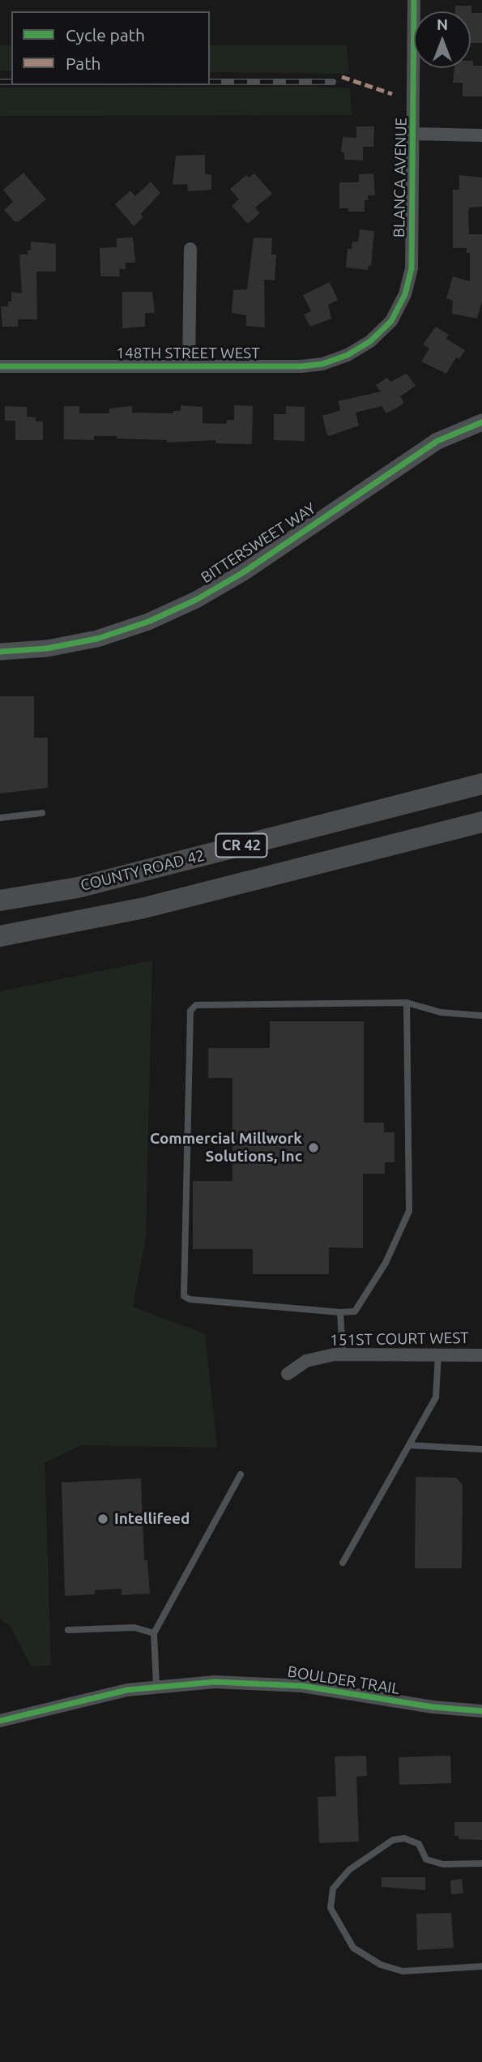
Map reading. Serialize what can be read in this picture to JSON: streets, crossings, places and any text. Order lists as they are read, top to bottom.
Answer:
{
  "streets": {
    "highway": ["CR 42", "COUNTY ROAD 42"],
    "street": [
      "BLANCA AVENUE",
      "148TH STREET WEST",
      "BITTERSWEET WAY",
      "151ST COURT WEST",
      "BOULDER TRAIL"
    ]
  },
  "crossings": [
    ["BLANCA AVENUE", "148TH STREET WEST"]
  ],
  "places": ["Commercial Millwork Solutions, Inc", "Intellifeed"],
  "legend": ["Cycle path", "Path"],
  "north": "top"
}
